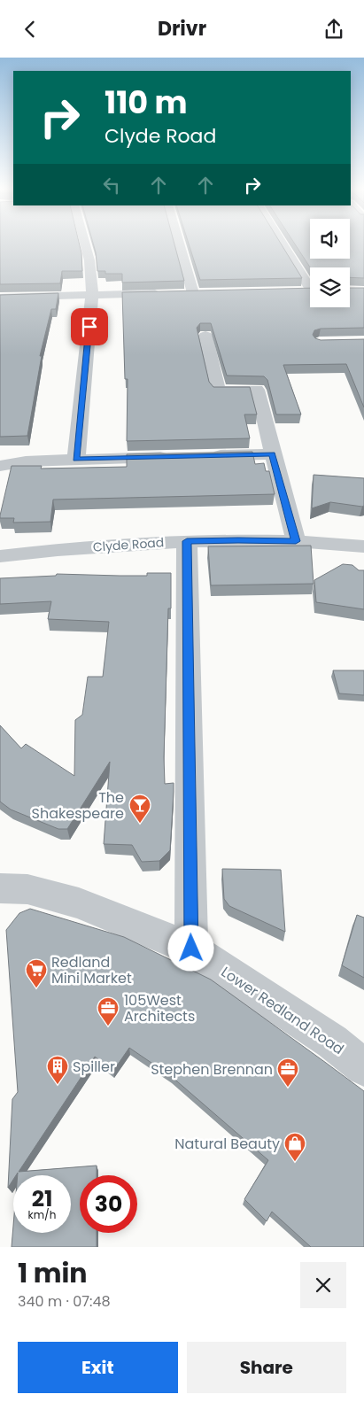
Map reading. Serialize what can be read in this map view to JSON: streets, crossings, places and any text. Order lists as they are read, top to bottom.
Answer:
{
  "streets": {
    "street": ["Clyde Road", "Lower Redland Road"]
  },
  "places": {
    "bar": ["The Shakespeare"],
    "supermarket": ["Redland Mini Market"],
    "office": ["105West Architects", "Stephen Brennan"],
    "building": ["Spiller"],
    "shop": ["Natural Beauty"]
  },
  "page": {
    "header": "Drivr",
    "turn": ["110 m", "Clyde Road"],
    "speed": "21 km/h",
    "limit": "30",
    "heading": ["1 min", "340 m · 07:48"],
    "buttons": ["Exit", "Share"]
  }
}
